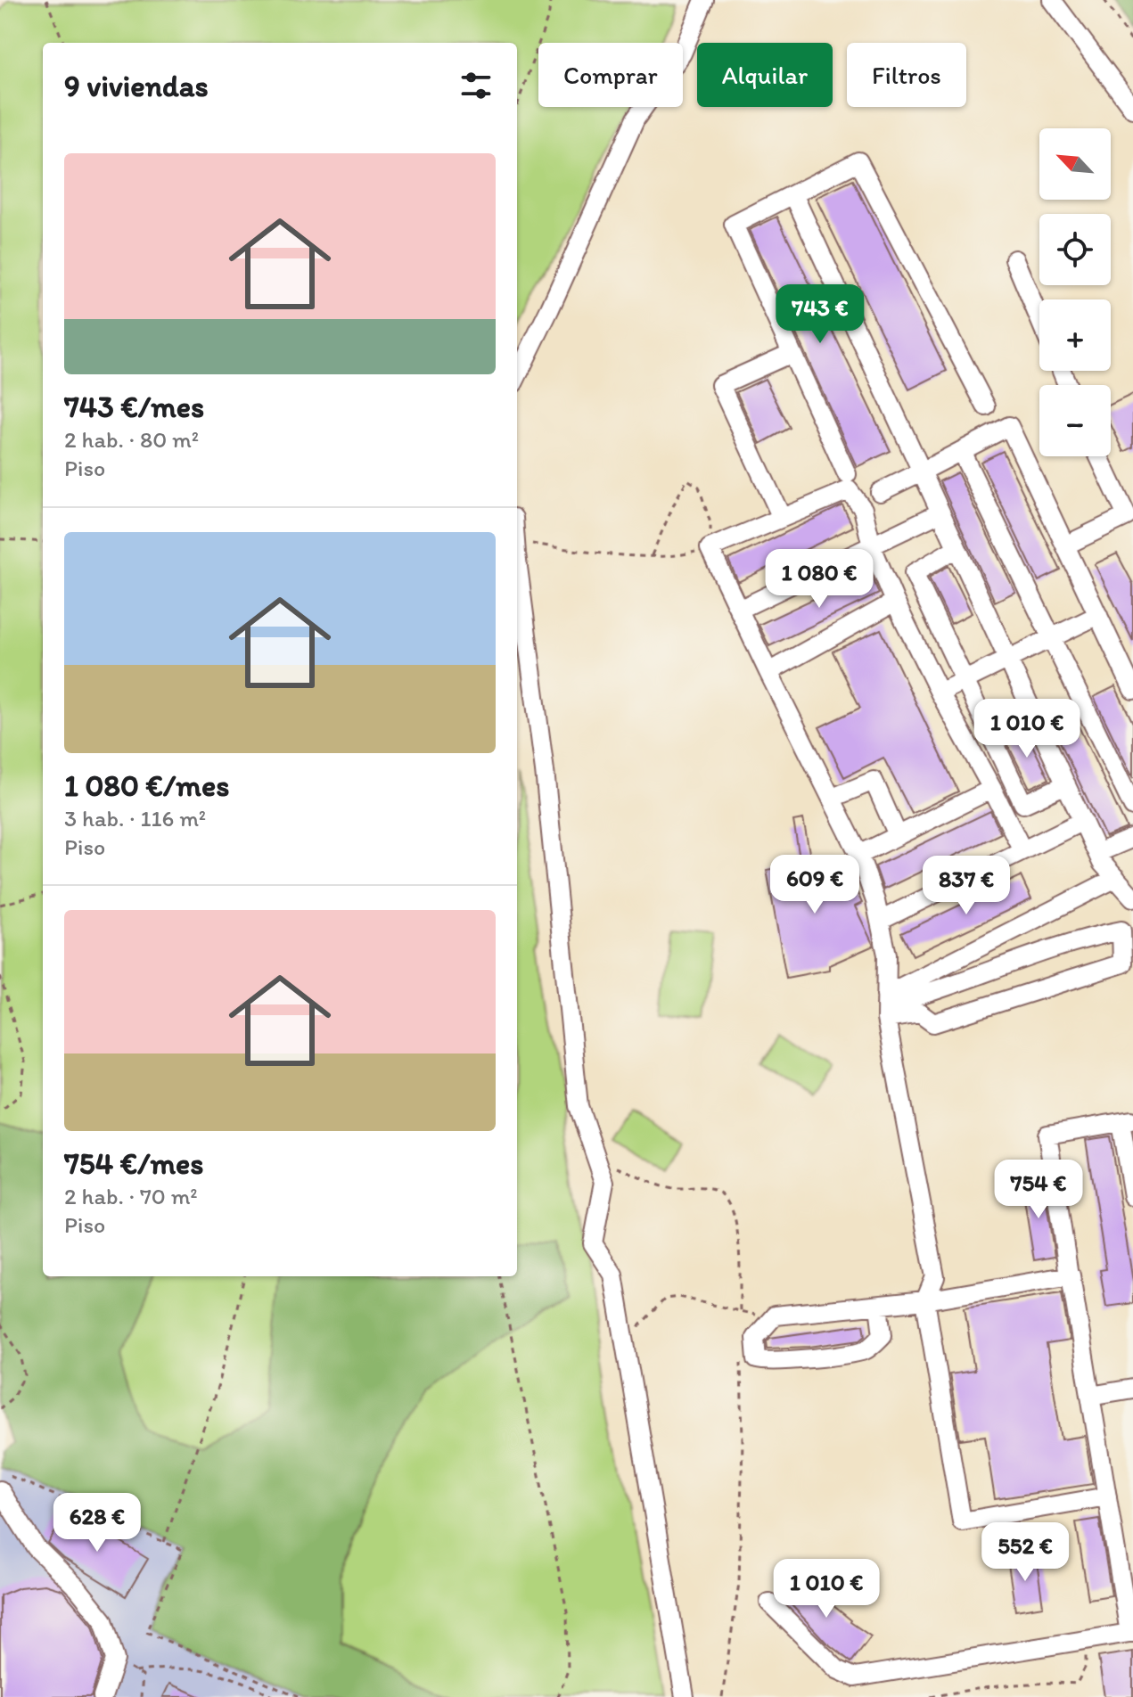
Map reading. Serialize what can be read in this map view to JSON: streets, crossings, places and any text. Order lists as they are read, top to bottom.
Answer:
{
  "north": "top left",
  "page": {
    "chip": ["Comprar", "Alquilar", "Filtros"],
    "heading": "9 viviendas",
    "map_buttons": ["+", "−"],
    "list": [
      {
        "name": "743 €/mes",
        "note": "2 hab. · 80 m² · Piso"
      },
      {
        "name": "1 080 €/mes",
        "note": "3 hab. · 116 m² · Piso"
      },
      {
        "name": "754 €/mes",
        "note": "2 hab. · 70 m² · Piso"
      }
    ],
    "price": [
      "743 €",
      "1 080 €",
      "1 010 €",
      "609 €",
      "837 €",
      "754 €",
      "628 €",
      "552 €",
      "1 010 €"
    ]
  }
}
